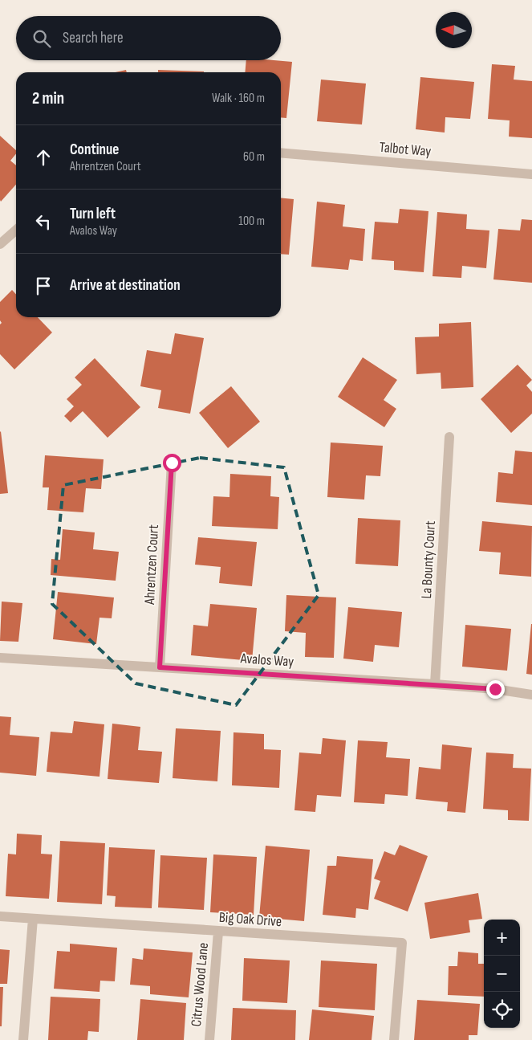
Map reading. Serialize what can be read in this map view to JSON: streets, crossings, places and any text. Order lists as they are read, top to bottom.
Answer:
{
  "streets": {
    "street": [
      "Talbot Way",
      "La Bounty Court",
      "Ahrentzen Court",
      "Avalos Way",
      "Big Oak Drive",
      "Citrus Wood Lane"
    ]
  },
  "crossings": [
    ["La Bounty Court", "Avalos Way"],
    ["Ahrentzen Court", "Avalos Way"],
    ["Big Oak Drive", "Citrus Wood Lane"]
  ],
  "north": "left",
  "page": {
    "search": "Search here",
    "heading": ["2 min", "Walk · 160 m"],
    "list": [
      ["Continue", "Ahrentzen Court", "60 m"],
      ["Turn left", "Avalos Way", "100 m"],
      "Arrive at destination"
    ],
    "map_buttons": ["+", "−"]
  }
}
